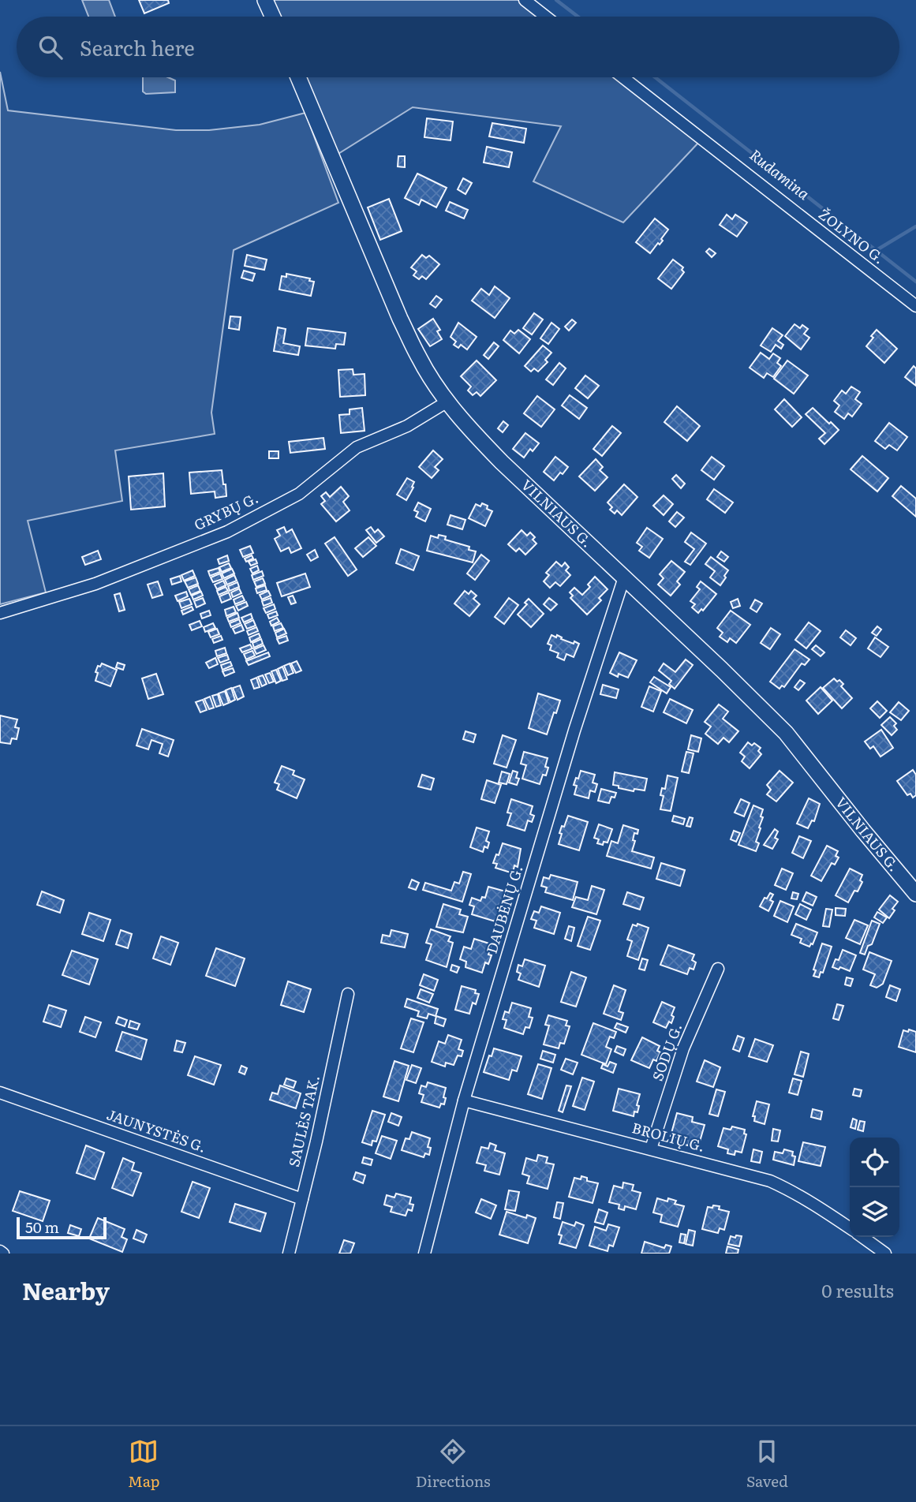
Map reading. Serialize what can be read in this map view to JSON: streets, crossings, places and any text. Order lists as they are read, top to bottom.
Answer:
{
  "streets": {
    "main road": ["VILNIAUS G."],
    "street": [
      "ŽOLYNO G.",
      "GRYBŲ G.",
      "DAUBĖNŲ G.",
      "SODŲ G.",
      "SAULĖS TAK.",
      "JAUNYSTĖS G.",
      "BROLIŲ G."
    ]
  },
  "crossings": [
    ["GRYBŲ G.", "VILNIAUS G."],
    ["VILNIAUS G.", "DAUBĖNŲ G."],
    ["DAUBĖNŲ G.", "BROLIŲ G."],
    ["SODŲ G.", "BROLIŲ G."],
    ["SAULĖS TAK.", "JAUNYSTĖS G."]
  ],
  "water": ["Rudamina"],
  "scale_bar": "50 m",
  "page": {
    "search": "Search here",
    "scale": "50 m",
    "heading": ["Nearby", "0 results"],
    "nav": ["Map", "Directions", "Saved"]
  }
}
